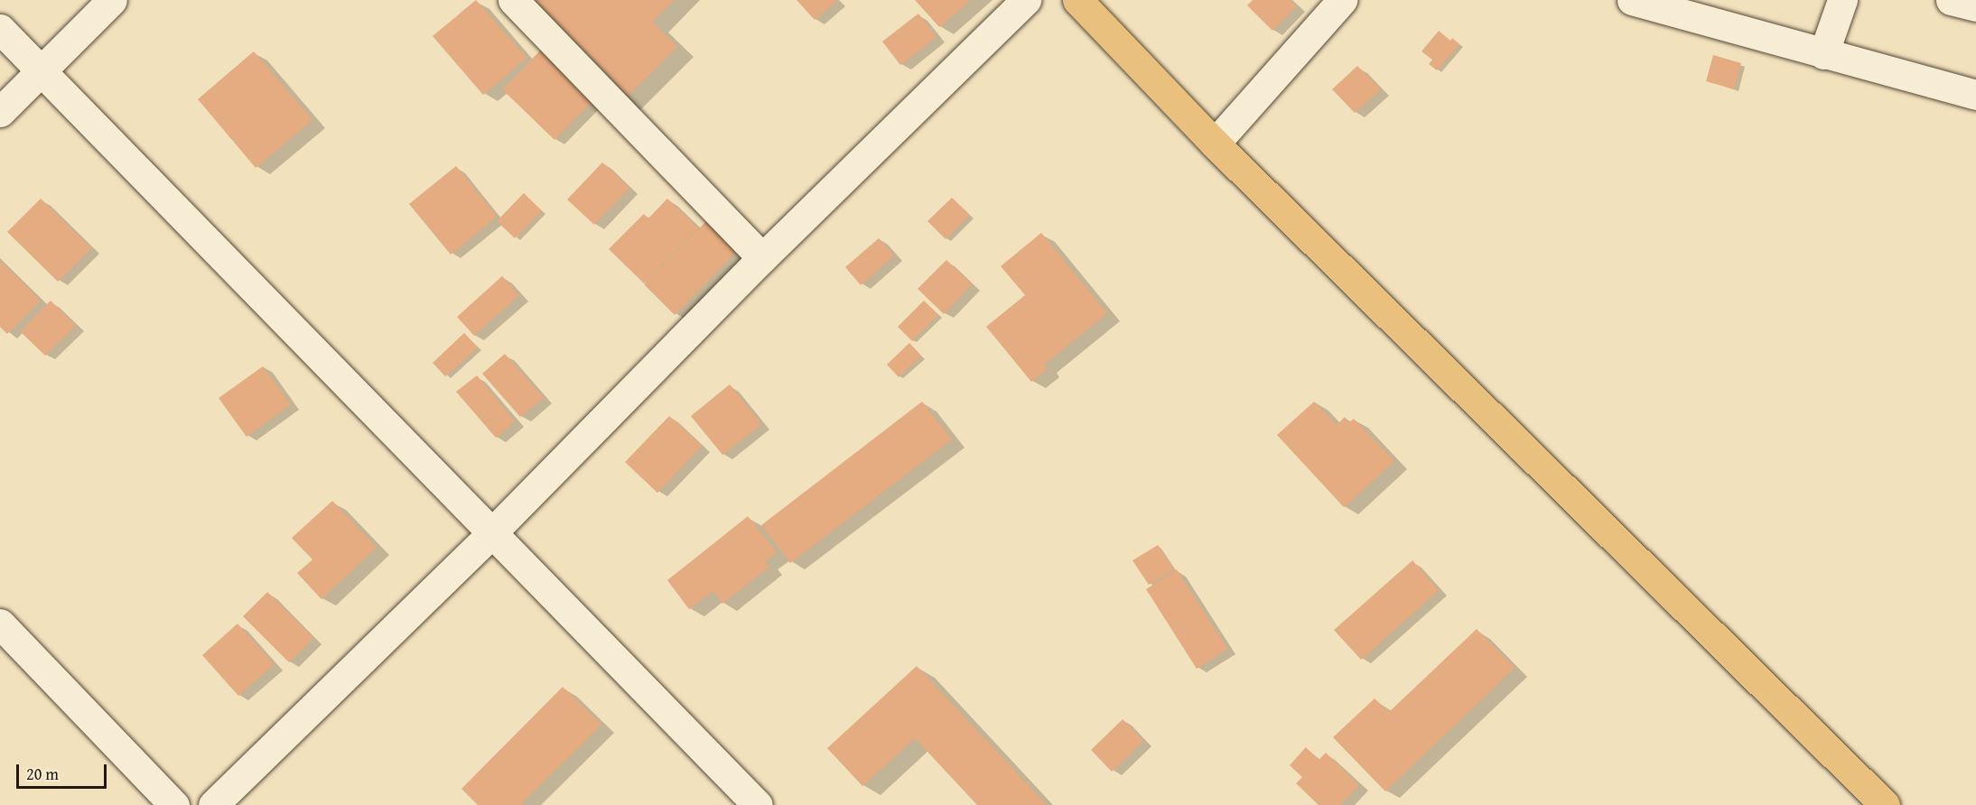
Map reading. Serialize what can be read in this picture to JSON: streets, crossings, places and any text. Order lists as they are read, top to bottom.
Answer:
{
  "scale_bar": "20 m"
}
